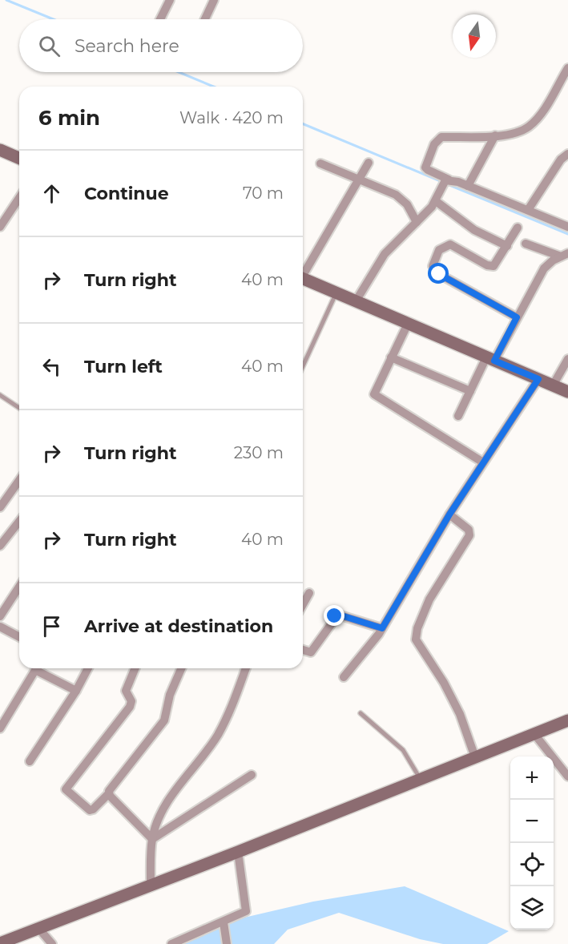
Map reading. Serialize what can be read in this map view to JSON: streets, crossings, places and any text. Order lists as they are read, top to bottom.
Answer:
{
  "north": "bottom",
  "page": {
    "search": "Search here",
    "heading": ["6 min", "Walk · 420 m"],
    "list": [
      ["Continue", "70 m"],
      ["Turn right", "40 m"],
      ["Turn left", "40 m"],
      ["Turn right", "230 m"],
      ["Turn right", "40 m"],
      "Arrive at destination"
    ],
    "map_buttons": ["+", "−"]
  }
}
